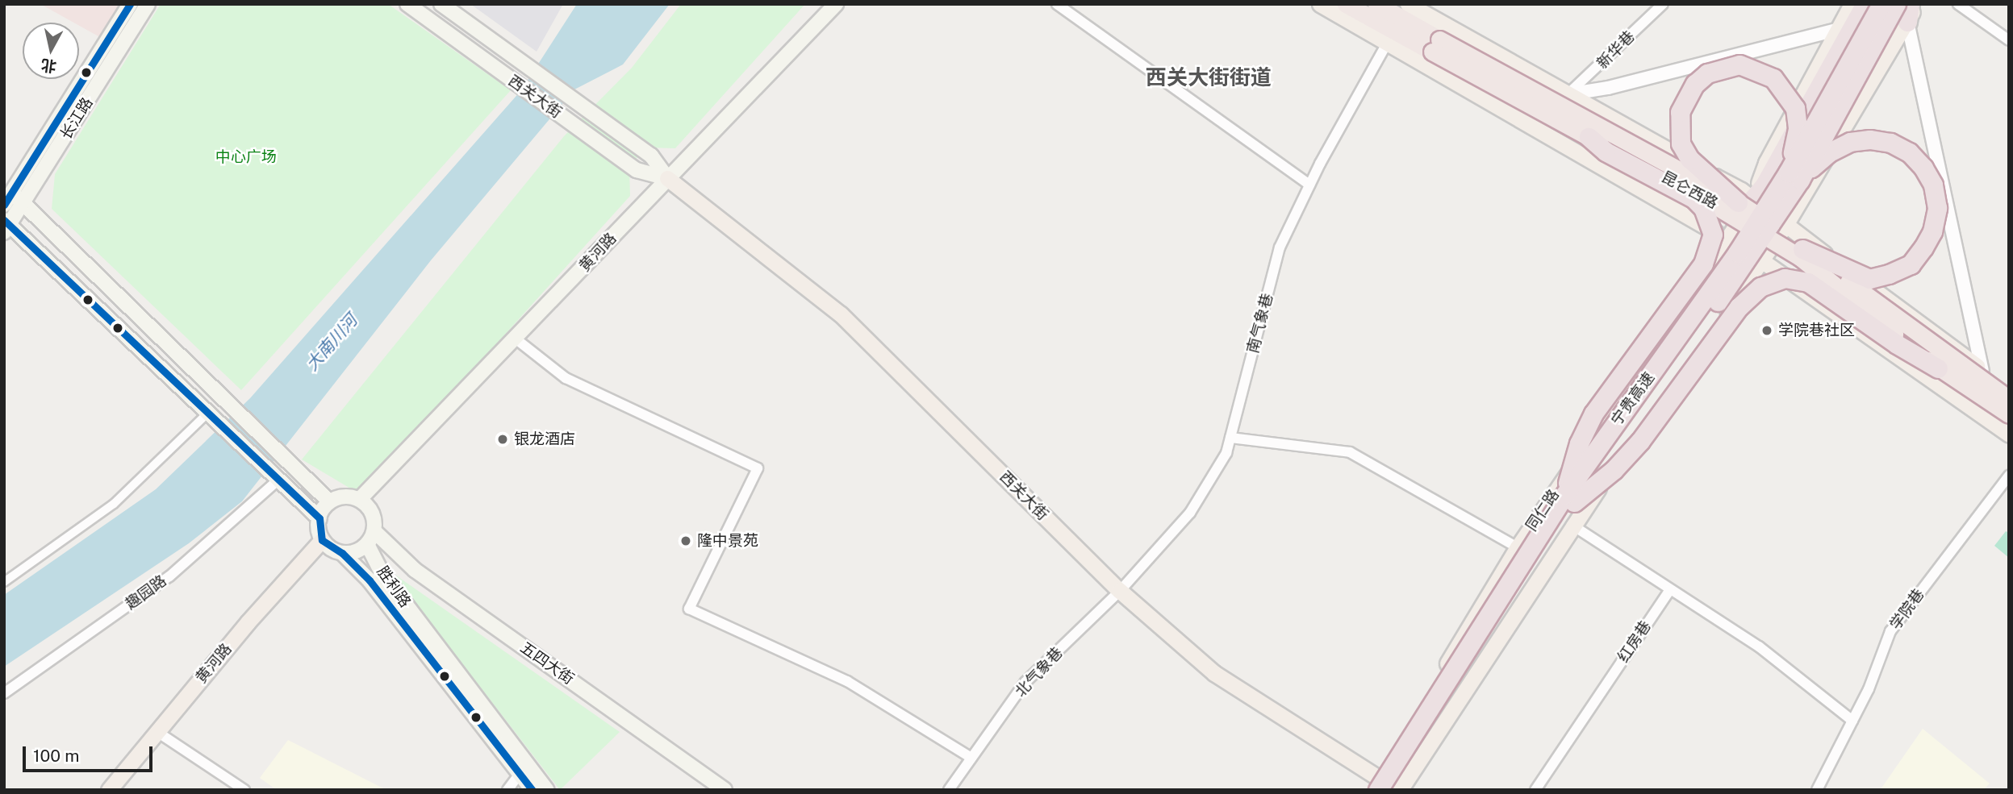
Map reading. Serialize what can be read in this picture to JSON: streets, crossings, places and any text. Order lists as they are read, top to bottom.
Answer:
{
  "streets": {
    "highway": ["昆仑西路", "宁贵高速"],
    "main road": [
      "西关大街",
      "长江路",
      "黄河路",
      "同仁路",
      "胜利路",
      "五四大街"
    ],
    "street": [
      "新华巷",
      "南气象巷",
      "趣园路",
      "学院巷",
      "红房巷",
      "北气象巷"
    ]
  },
  "crossings": [
    ["西关大街", "黄河路"],
    ["西关大街", "南气象巷"],
    ["西关大街", "宁贵高速"],
    ["西关大街", "同仁路"],
    ["西关大街", "北气象巷"],
    ["昆仑西路", "同仁路"],
    ["黄河路", "胜利路"],
    ["黄河路", "五四大街"],
    ["南气象巷", "北气象巷"],
    ["宁贵高速", "同仁路"],
    ["胜利路", "五四大街"]
  ],
  "districts": ["西关大街街道"],
  "water": ["大南川河"],
  "parks": ["中心广场"],
  "places": ["学院巷社区", "银龙酒店", "隆中景苑"],
  "scale_bar": "100 m",
  "north": "bottom"
}
